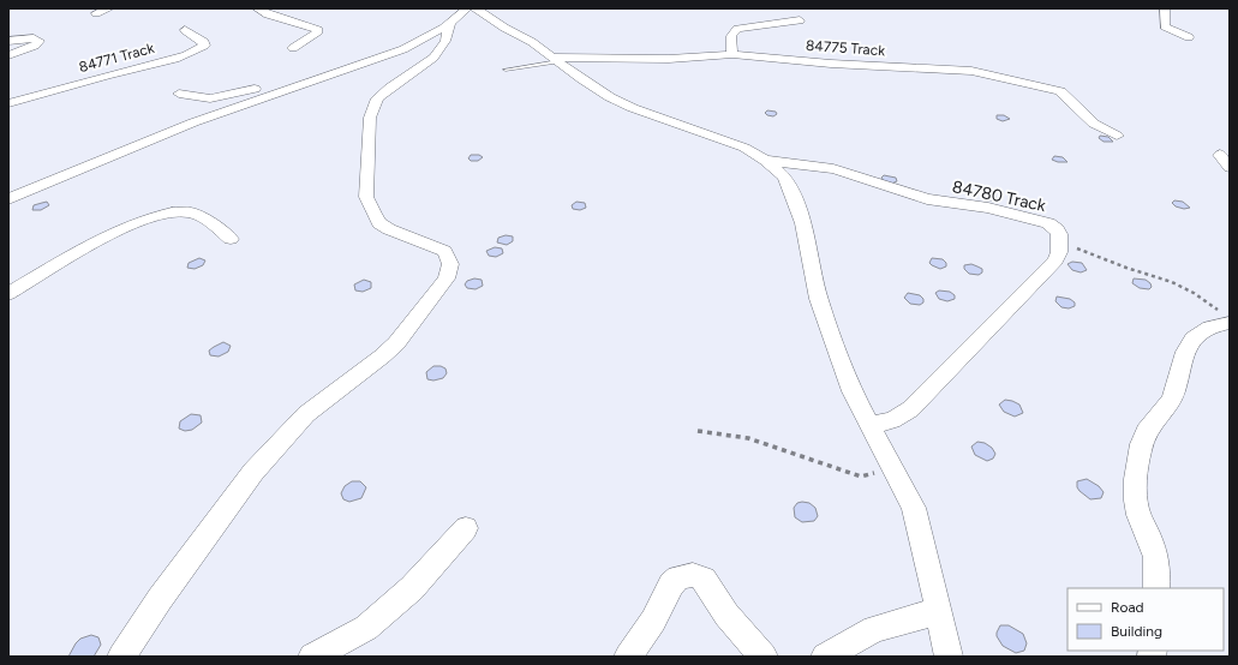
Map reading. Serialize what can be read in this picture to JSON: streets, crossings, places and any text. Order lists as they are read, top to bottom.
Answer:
{
  "streets": {
    "street": ["84775 Track", "84771 Track", "84780 Track"]
  },
  "legend": ["Road", "Building"]
}
